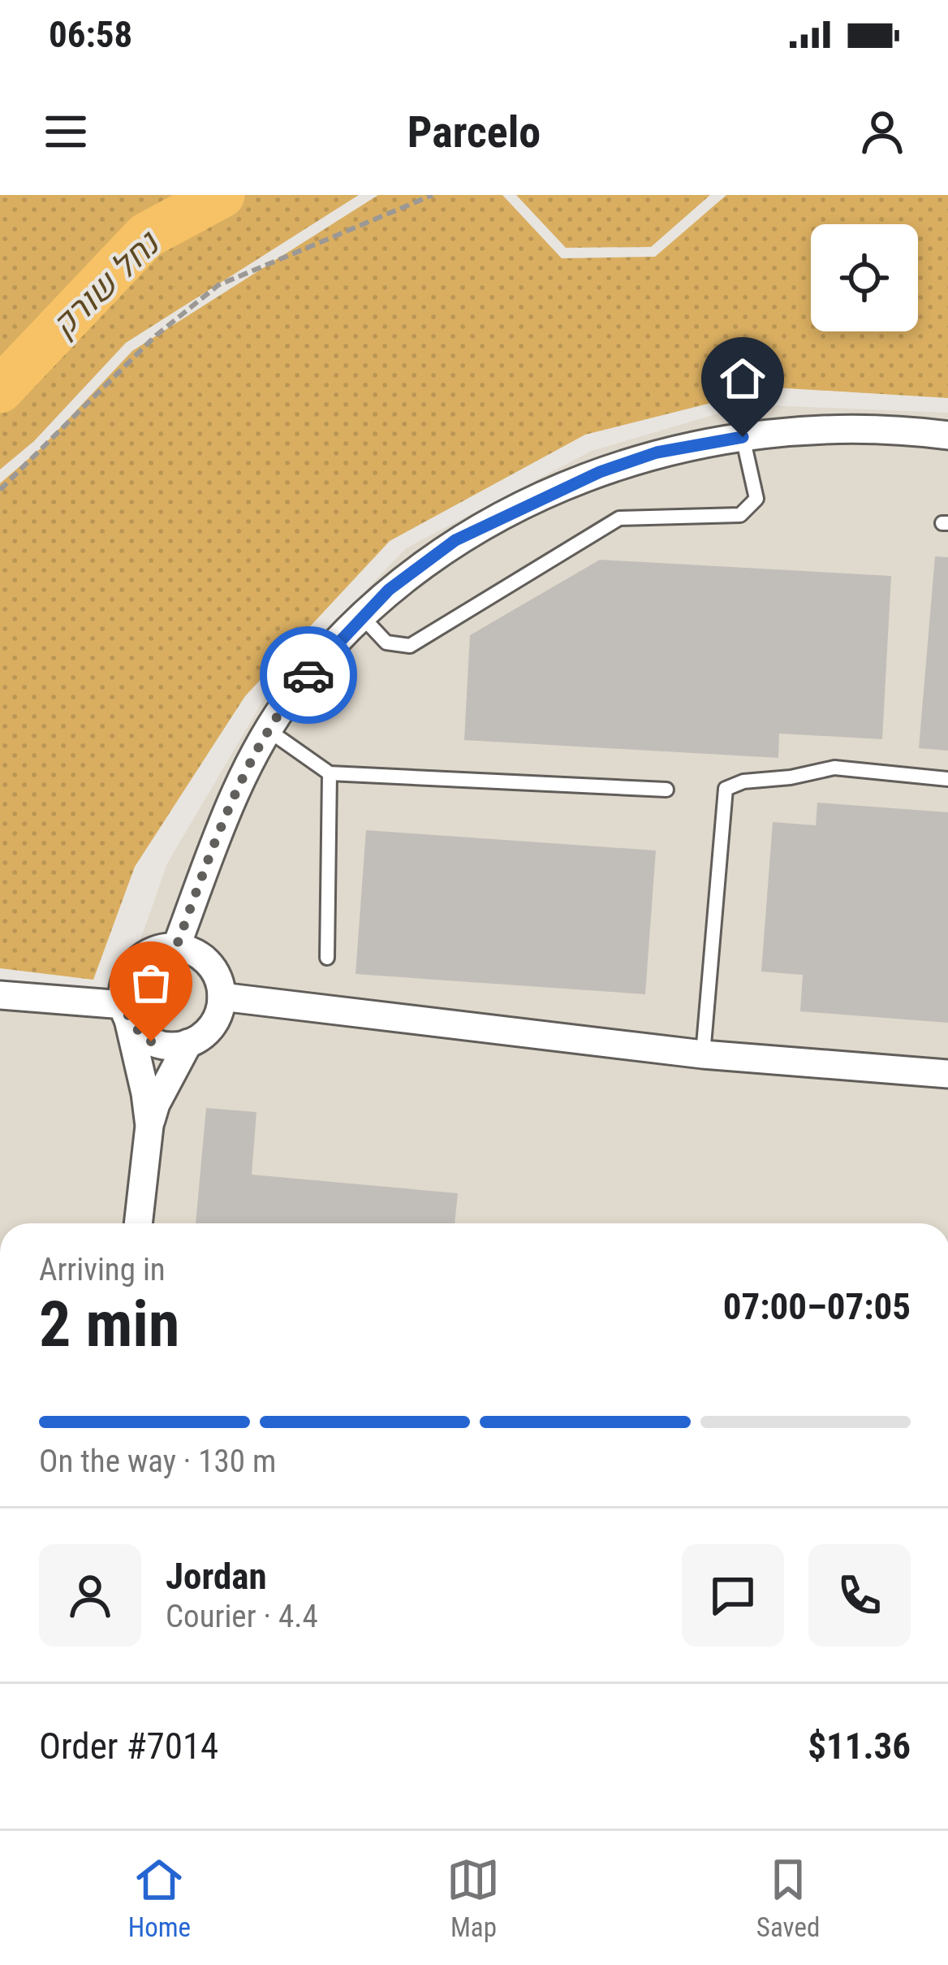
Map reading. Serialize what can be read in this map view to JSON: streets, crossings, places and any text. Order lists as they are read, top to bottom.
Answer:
{
  "water": ["נחל שורק"],
  "page": {
    "status": "06:58",
    "header": "Parcelo",
    "heading": ["2 min", "Arriving in", "07:00–07:05"],
    "panel": [
      "Jordan",
      "Courier · 4.4",
      "Order #7014",
      "$11.36"
    ],
    "bar": "On the way · 130 m",
    "tabs": ["Home", "Map", "Saved"]
  }
}
